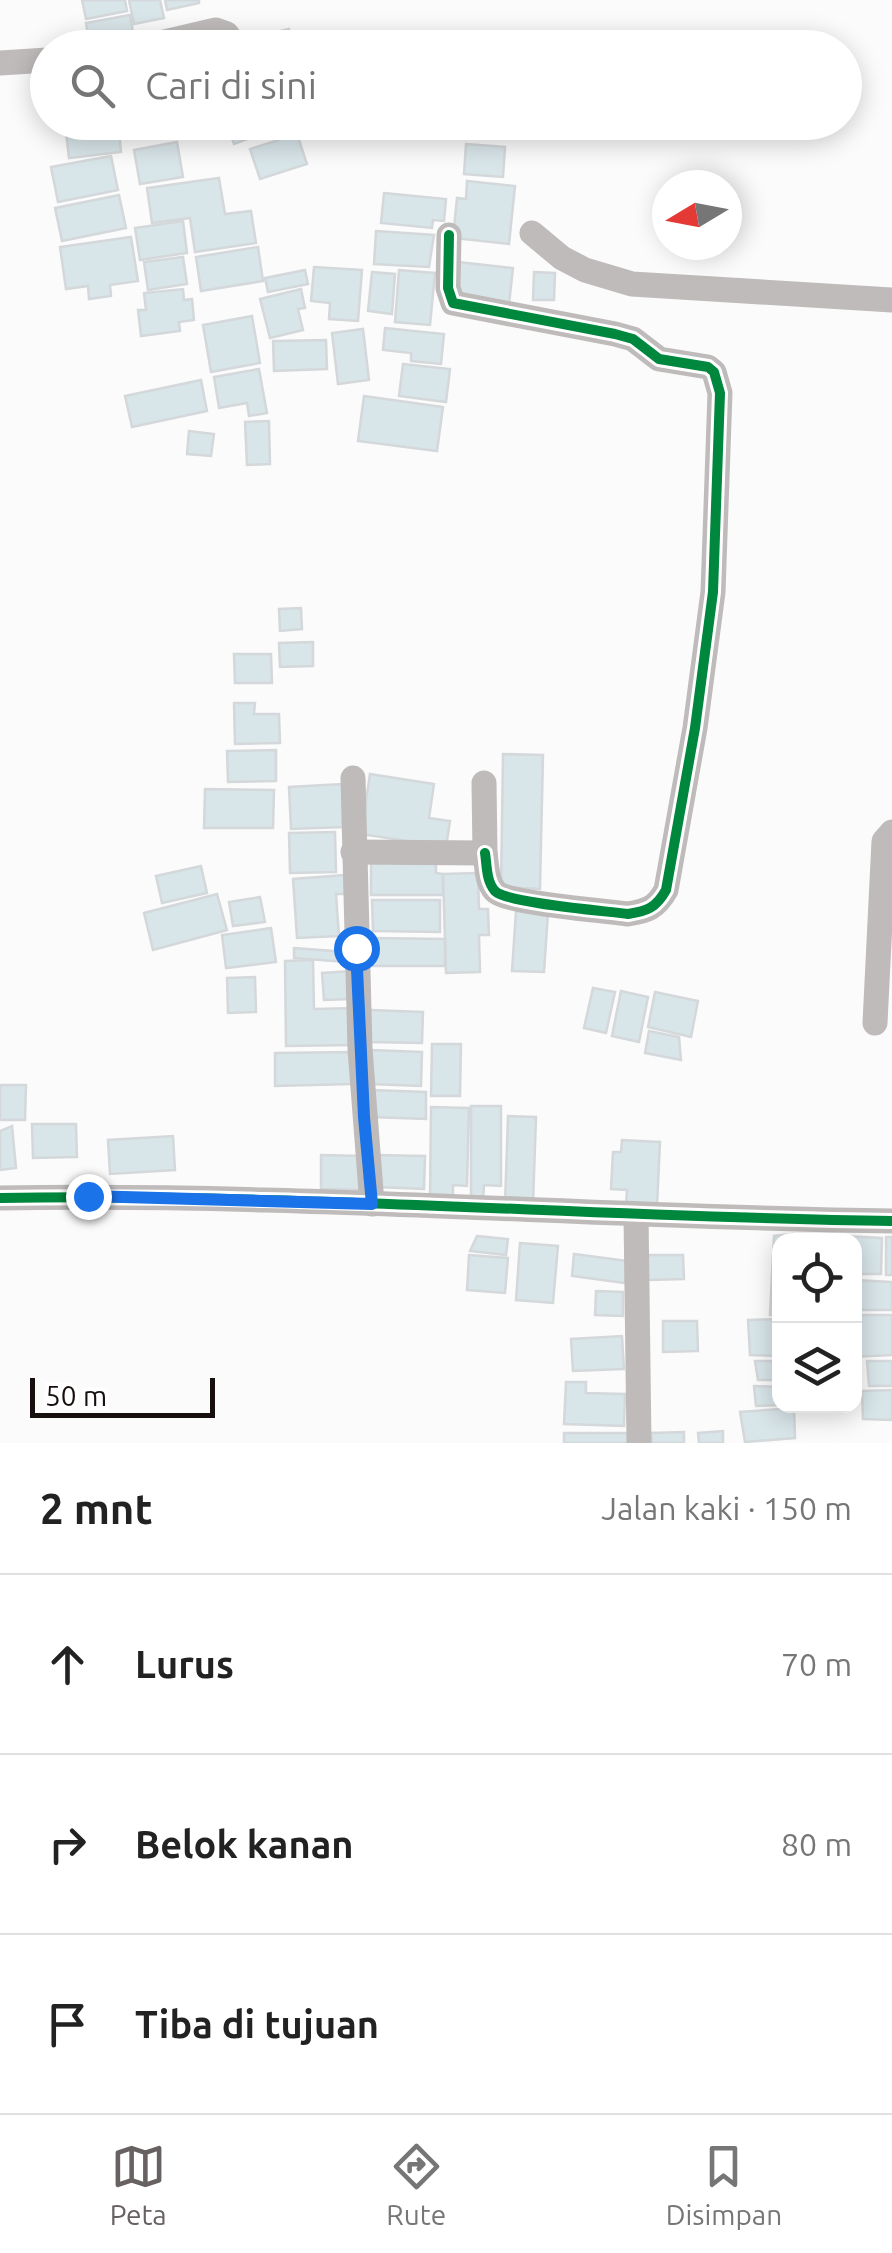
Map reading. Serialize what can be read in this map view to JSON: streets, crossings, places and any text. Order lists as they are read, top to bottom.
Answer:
{
  "scale_bar": "50 m",
  "north": "left",
  "page": {
    "search": "Cari di sini",
    "scale": "50 m",
    "heading": ["2 mnt", "Jalan kaki · 150 m"],
    "list": [
      ["Lurus", "70 m"],
      ["Belok kanan", "80 m"],
      "Tiba di tujuan"
    ],
    "nav": ["Peta", "Rute", "Disimpan"]
  }
}
